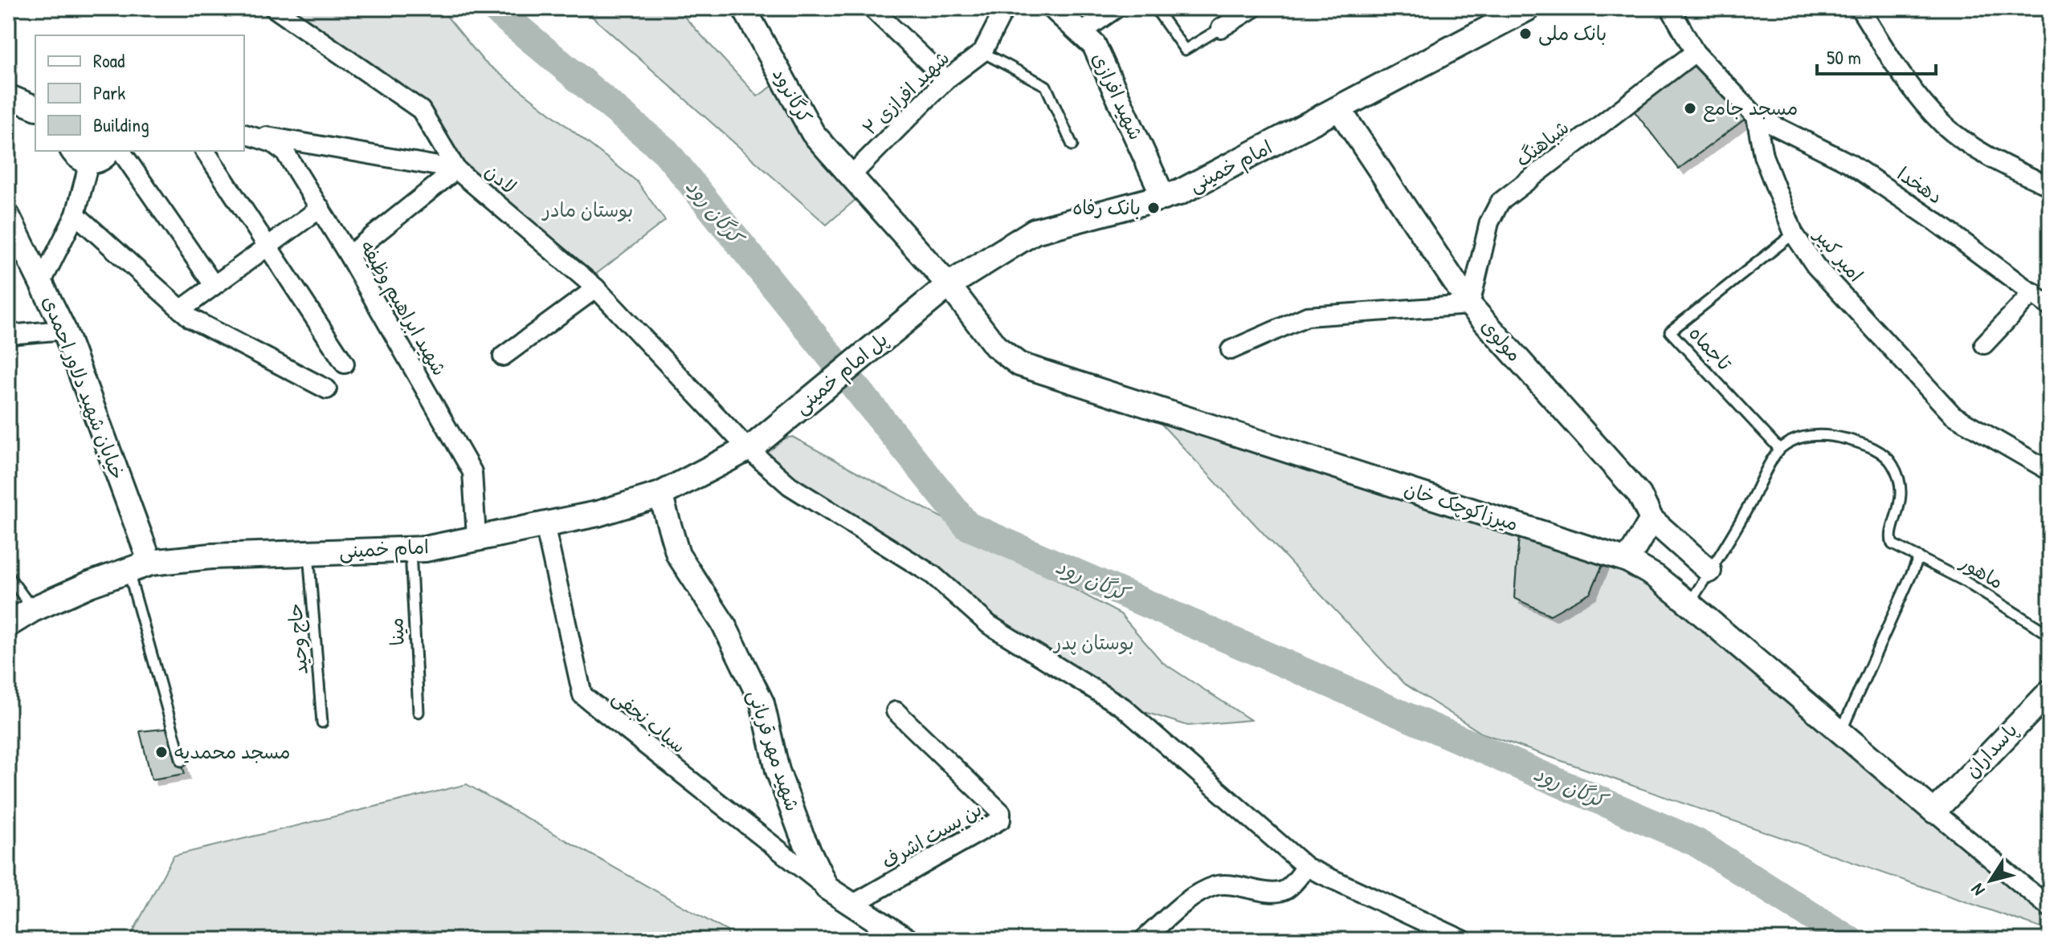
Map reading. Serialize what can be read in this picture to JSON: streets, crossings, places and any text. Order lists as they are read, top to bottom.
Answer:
{
  "streets": {
    "main road": ["امام خمینی", "پل امام خمینی"],
    "street": [
      "شهید افرازی ۲",
      "کرگانرود",
      "شهید افرازی",
      "شباهنگ",
      "لادن",
      "دهخدا",
      "امیر کبیر",
      "شهید ابراهیم وظیفه",
      "مولوی",
      "خیابان شهید دلاور احمدی",
      "میرزاکوچک خان",
      "سیاب نجفی",
      "شهید مهر قربانی",
      "پاسداران",
      "بن بست اشرف"
    ],
    "lane": [
      "تاجماه",
      "ماهور",
      "مینا",
      "حاج وحید"
    ]
  },
  "crossings": [
    ["شهید افرازی ۲", "کرگانرود"],
    ["کرگانرود", "امام خمینی"],
    ["کرگانرود", "میرزاکوچک خان"],
    ["شهید افرازی", "امام خمینی"],
    ["شباهنگ", "مولوی"],
    ["امام خمینی", "لادن"],
    ["امام خمینی", "شهید ابراهیم وظیفه"],
    ["امام خمینی", "مولوی"],
    ["امام خمینی", "پل امام خمینی"],
    ["امام خمینی", "خیابان شهید دلاور احمدی"],
    ["امام خمینی", "میرزاکوچک خان"],
    ["امام خمینی", "مینا"],
    ["امام خمینی", "حاج وحید"],
    ["امام خمینی", "سیاب نجفی"],
    ["امام خمینی", "شهید مهر قربانی"],
    ["لادن", "پل امام خمینی"],
    ["دهخدا", "امیر کبیر"],
    ["امیر کبیر", "تاجماه"],
    ["تاجماه", "ماهور"],
    ["میرزاکوچک خان", "پاسداران"],
    ["سیاب نجفی", "شهید مهر قربانی"],
    ["شهید مهر قربانی", "بن بست اشرف"]
  ],
  "water": ["کرگان رود"],
  "parks": ["بوستان مادر", "بوستان پدر"],
  "places": [
    "بانک ملی",
    "مسجد جامع",
    "بانک رفاه",
    "مسجد محمدیه"
  ],
  "legend": ["Road", "Park", "Building"],
  "scale_bar": "50 m",
  "north": "bottom left"
}
